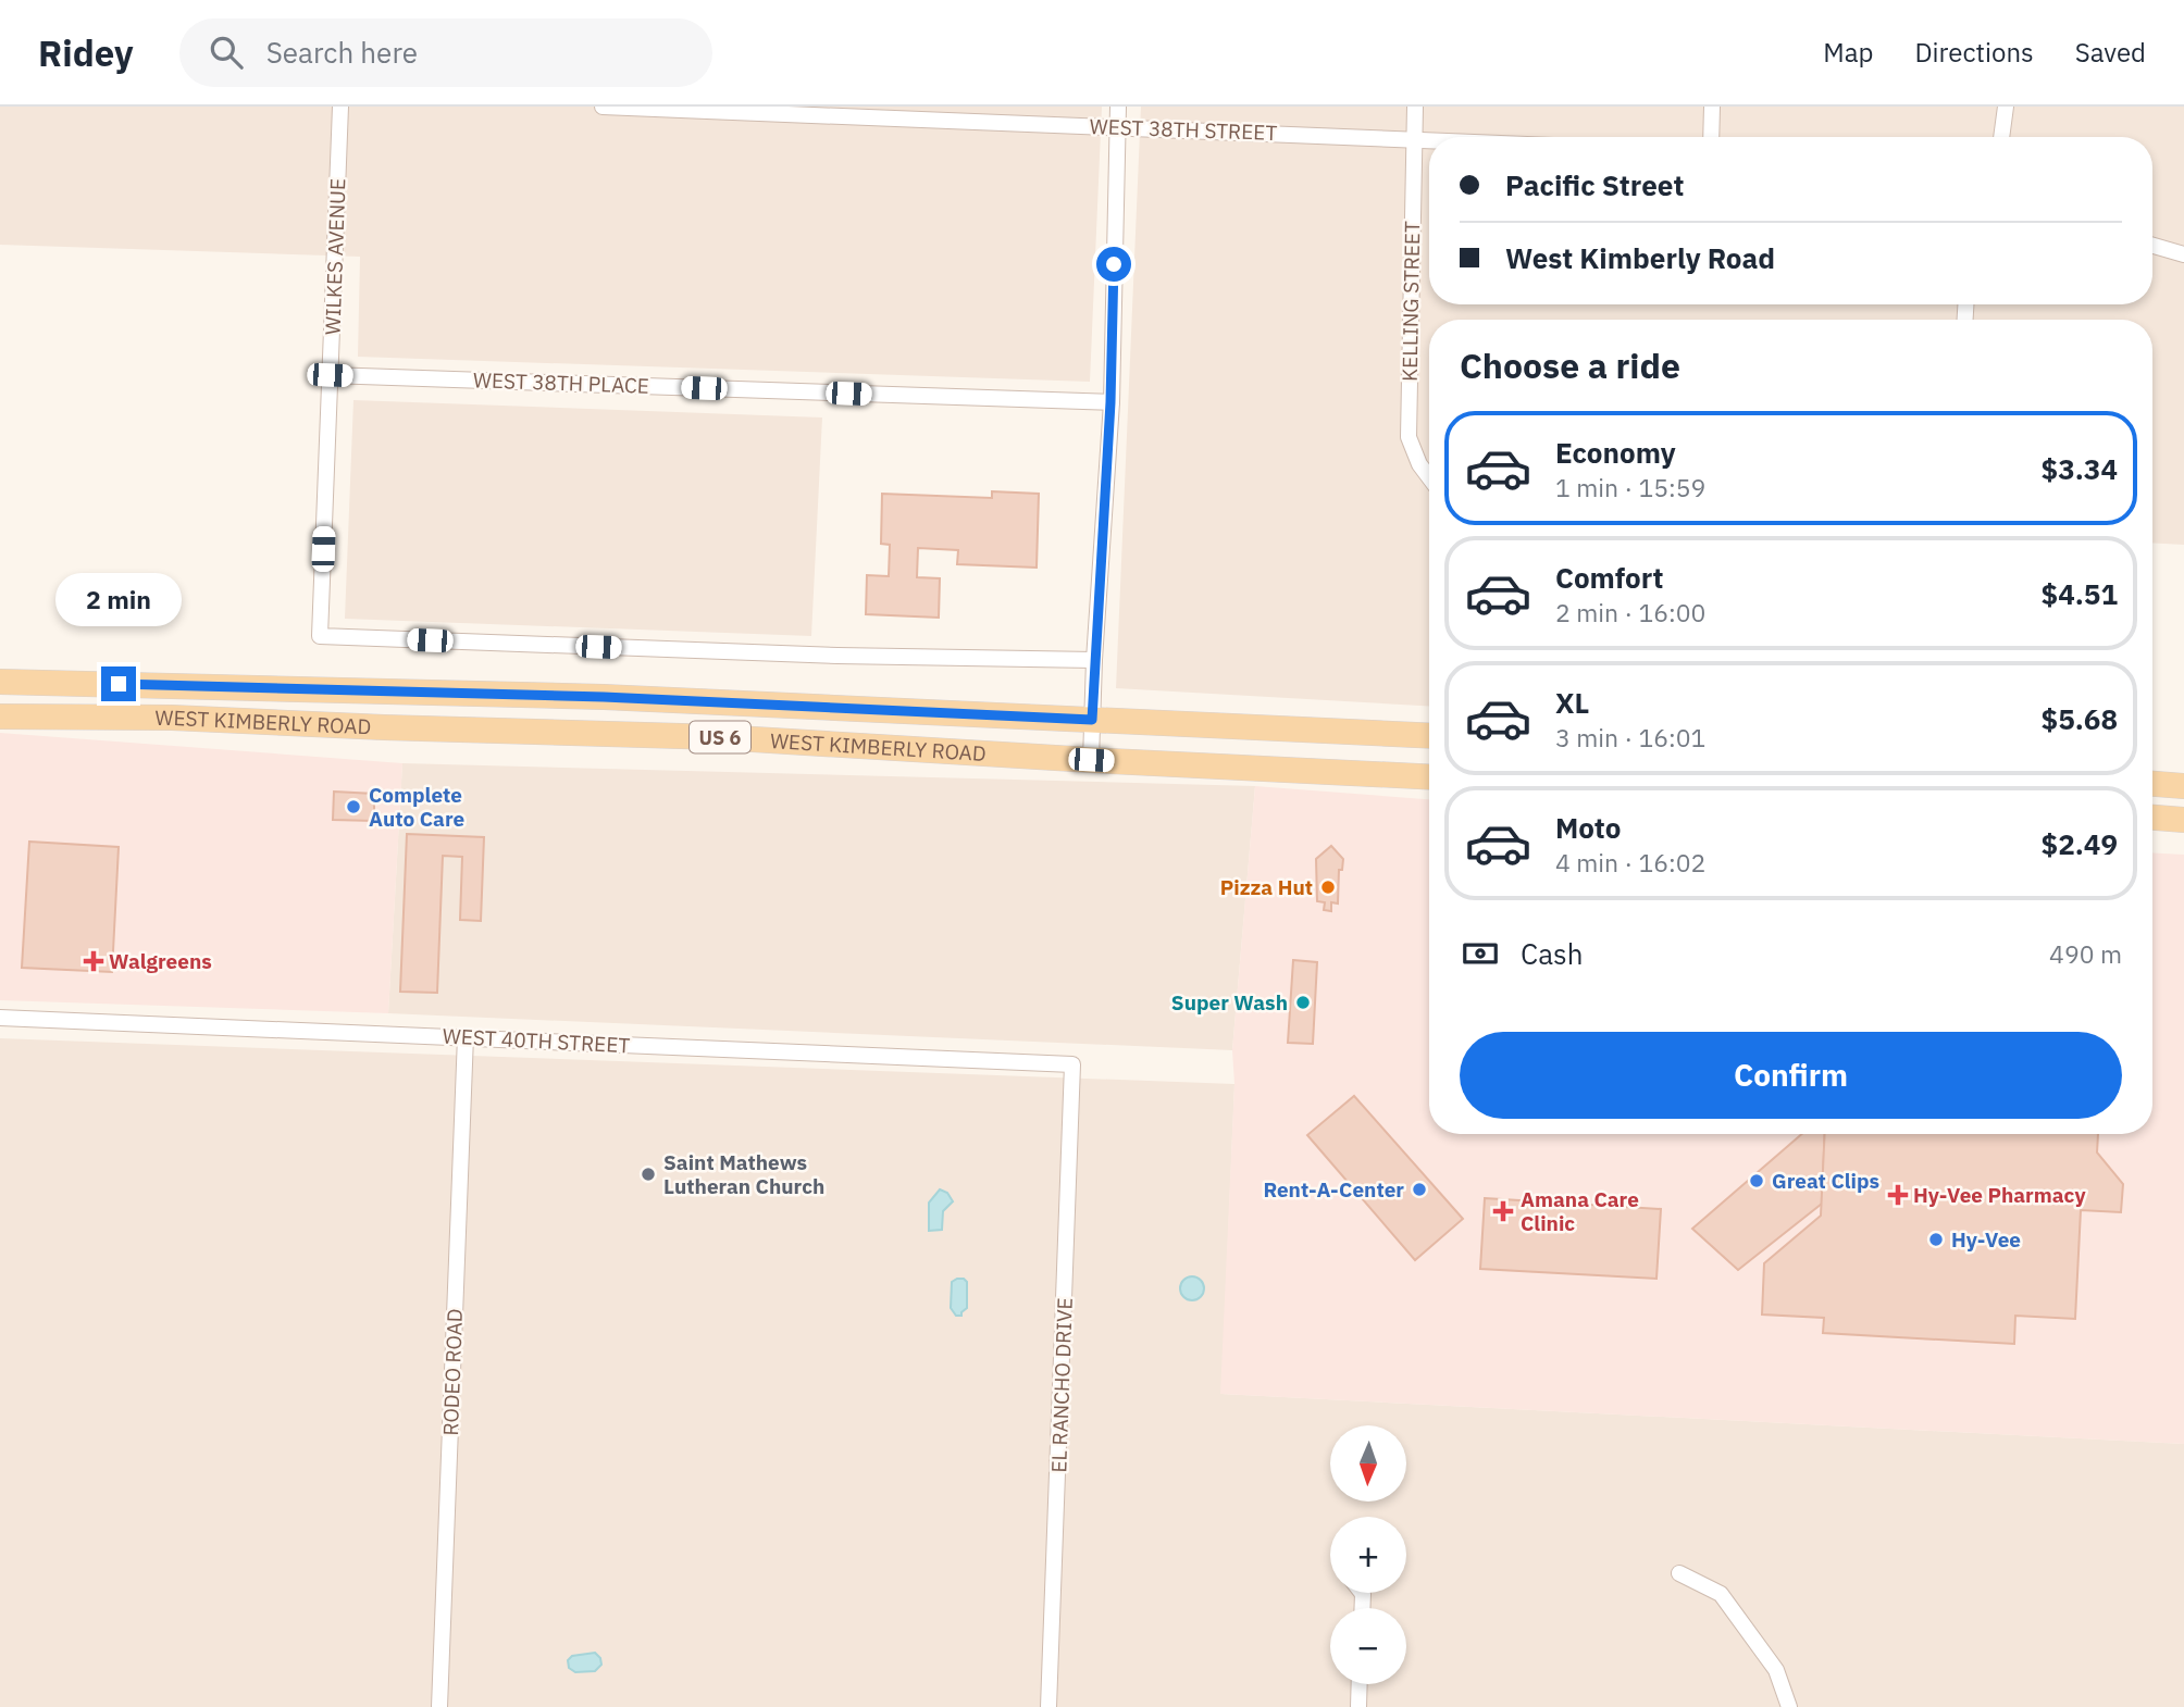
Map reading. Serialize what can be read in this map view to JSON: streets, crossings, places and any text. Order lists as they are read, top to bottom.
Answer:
{
  "streets": {
    "main road": ["WEST KIMBERLY ROAD", "US 6"],
    "street": [
      "WEST 38TH STREET",
      "WILKES AVENUE",
      "KELLING STREET",
      "WEST 38TH PLACE",
      "WEST 40TH STREET",
      "RODEO ROAD",
      "EL RANCHO DRIVE"
    ]
  },
  "crossings": [
    ["WEST 38TH STREET", "KELLING STREET"],
    ["WILKES AVENUE", "WEST 38TH PLACE"],
    ["WEST 40TH STREET", "RODEO ROAD"],
    ["WEST 40TH STREET", "EL RANCHO DRIVE"]
  ],
  "places": {
    "other": [
      "Complete Auto Care",
      "Pizza Hut",
      "Super Wash",
      "Saint Mathews Lutheran Church",
      "Great Clips",
      "Rent-A-Center",
      "Hy-Vee"
    ],
    "health": ["Walgreens", "Hy-Vee Pharmacy", "Amana Care Clinic"]
  },
  "north": "bottom",
  "page": {
    "header": "Ridey",
    "search": "Search here",
    "nav": ["Map", "Directions", "Saved"],
    "banner": ["Pacific Street", "West Kimberly Road"],
    "heading": "Choose a ride",
    "list": [
      {
        "name": "Economy",
        "note": "1 min · 15:59",
        "value": "$3.34"
      },
      {
        "name": "Comfort",
        "note": "2 min · 16:00",
        "value": "$4.51"
      },
      {
        "name": "XL",
        "note": "3 min · 16:01",
        "value": "$5.68"
      },
      {
        "name": "Moto",
        "note": "4 min · 16:02",
        "value": "$2.49"
      }
    ],
    "bubble": "2 min",
    "pay": ["Cash", "490 m"],
    "buttons": "Confirm",
    "map_buttons": ["+", "−"]
  }
}
